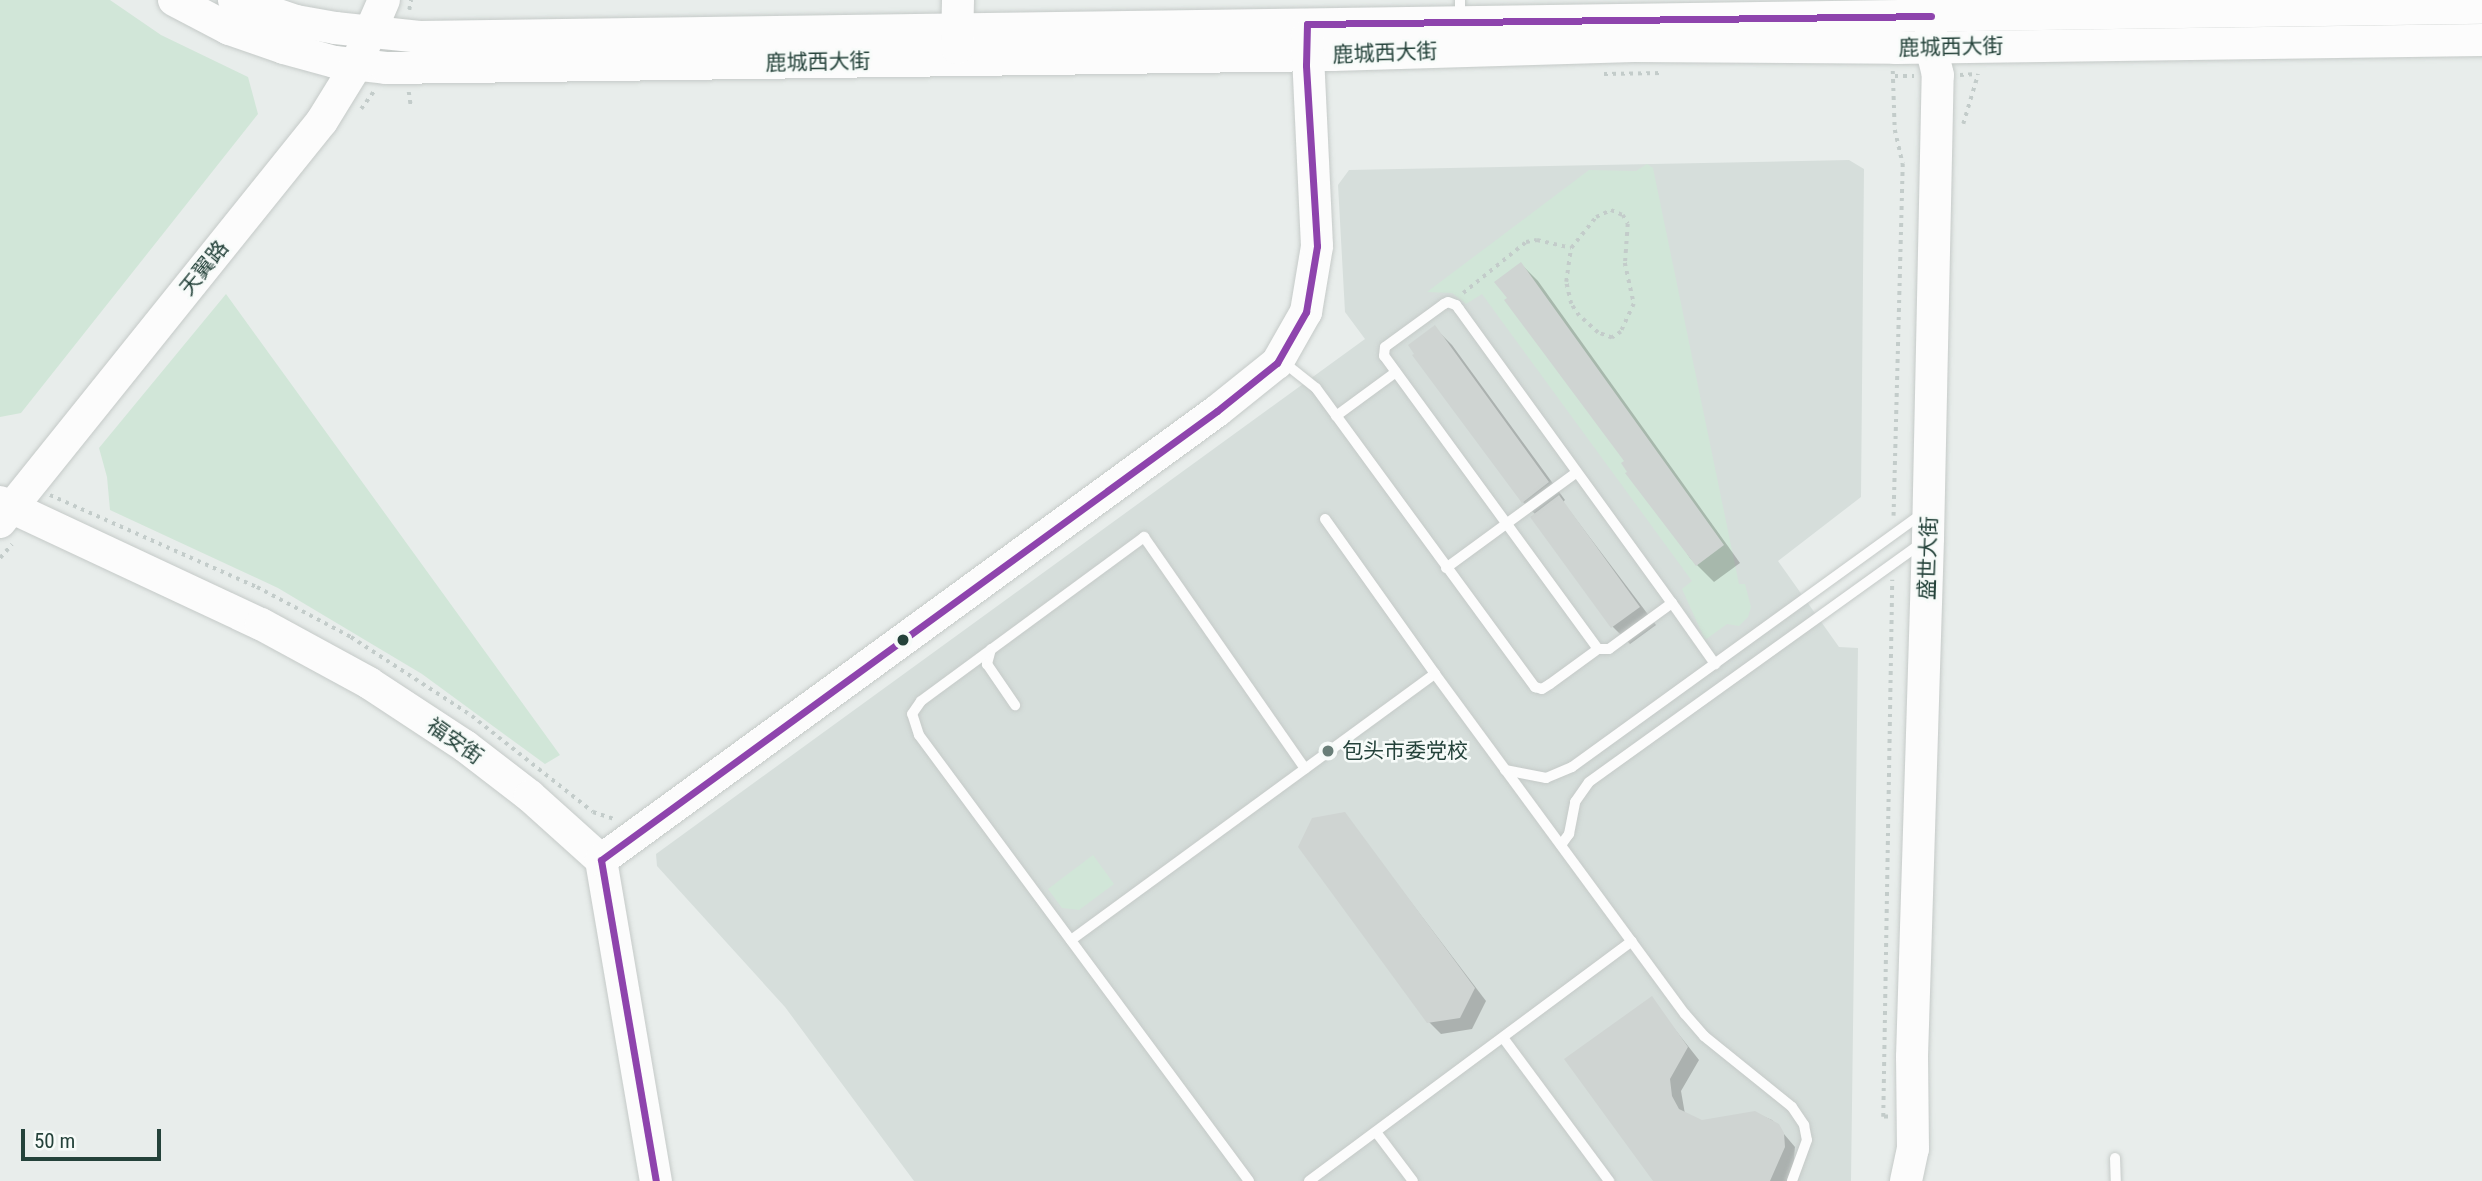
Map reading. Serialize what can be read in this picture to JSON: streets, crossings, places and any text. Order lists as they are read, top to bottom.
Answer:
{
  "streets": {
    "main road": [
      "鹿城西大街",
      "天翼路",
      "盛世大街",
      "福安街"
    ]
  },
  "crossings": [
    ["鹿城西大街", "天翼路"],
    ["鹿城西大街", "盛世大街"],
    ["天翼路", "福安街"]
  ],
  "places": ["包头市委党校"],
  "scale_bar": "50 m"
}
